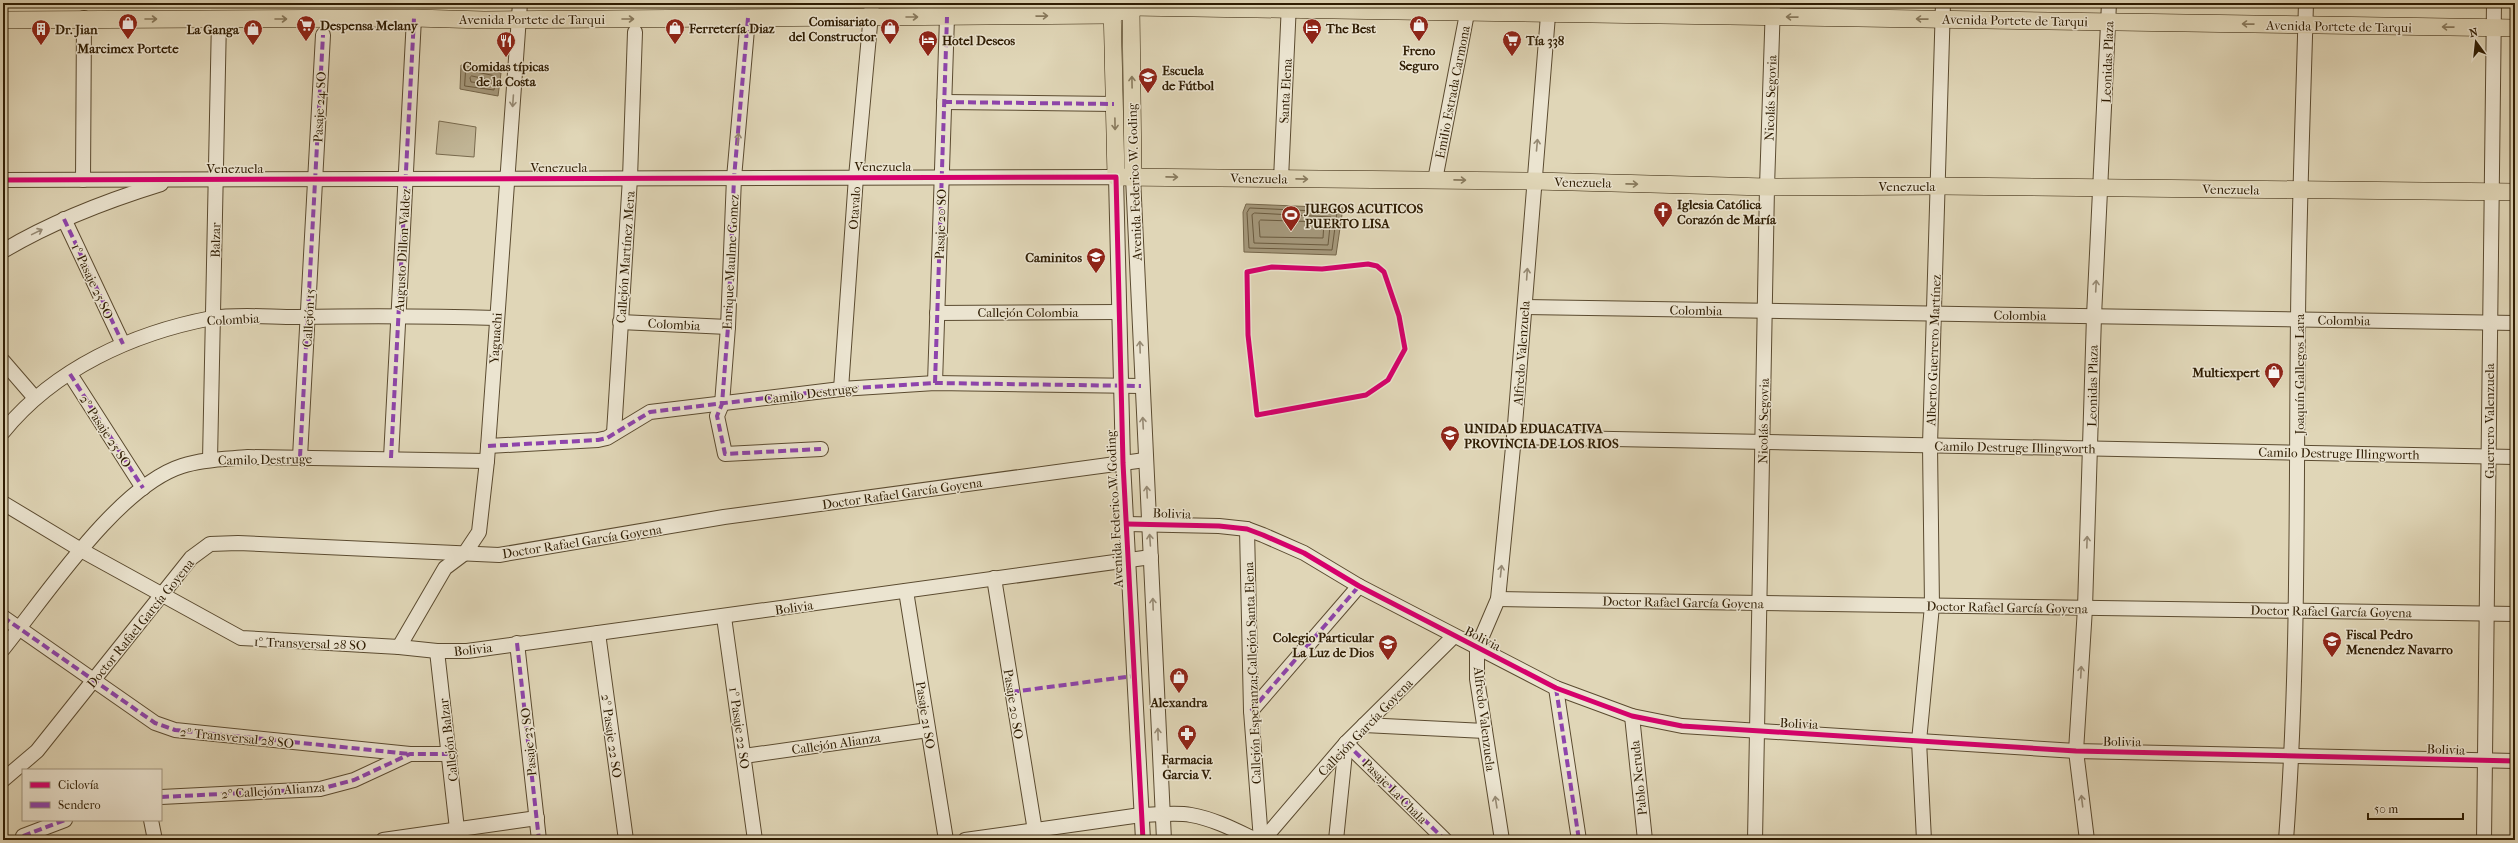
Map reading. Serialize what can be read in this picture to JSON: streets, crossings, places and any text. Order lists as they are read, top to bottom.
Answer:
{
  "streets": {
    "main road": ["Avenida Portete de Tarqui", "Venezuela", "Avenida Federico W. Goding"],
    "street": [
      "Leonidas Plaza",
      "Santa Elena",
      "Emilio Estrada Carmona",
      "Nicolás Segovia",
      "Pasaje 24 SO",
      "Otavalo",
      "Pasaje 20 SO",
      "Balzar",
      "Augusto Dillon Valdez",
      "Callejón Martínez Mera",
      "Enrique Maulme Gomez",
      "1º Pasaje 25 SO",
      "Colombia",
      "Callejón Colombia",
      "Callejón 15",
      "Yaguachi",
      "Alberto Guerrero Martínez",
      "Alfredo Valenzuela",
      "Joaquín Gallegos Lara",
      "Camilo Destruge",
      "Guerrero Valenzuela",
      "2º Pasaje 25 SO",
      "Camilo Destruge Illingworth",
      "Doctor Rafael García Goyena",
      "Bolivia",
      "1º Transversal 28 SO",
      "Callejón Esperanza;Callejón Santa Elena",
      "Pasaje 21 SO",
      "Callejón García Goyena",
      "1º Pasaje 22 SO",
      "2º Pasaje 22 SO",
      "2º Transversal 28 SO",
      "Callejón Balzar",
      "Pasaje 23 SO",
      "Callejón Alianza",
      "Pablo Neruda",
      "2º Callejón Alianza",
      "Pasaje La Chala"
    ]
  },
  "crossings": [
    ["Avenida Portete de Tarqui", "Leonidas Plaza"],
    ["Avenida Portete de Tarqui", "Santa Elena"],
    ["Avenida Portete de Tarqui", "Emilio Estrada Carmona"],
    ["Avenida Portete de Tarqui", "Nicolás Segovia"],
    ["Avenida Portete de Tarqui", "Avenida Federico W. Goding"],
    ["Avenida Portete de Tarqui", "Otavalo"],
    ["Avenida Portete de Tarqui", "Pasaje 20 SO"],
    ["Avenida Portete de Tarqui", "Balzar"],
    ["Avenida Portete de Tarqui", "Augusto Dillon Valdez"],
    ["Avenida Portete de Tarqui", "Enrique Maulme Gomez"],
    ["Avenida Portete de Tarqui", "Yaguachi"],
    ["Avenida Portete de Tarqui", "Alberto Guerrero Martínez"],
    ["Avenida Portete de Tarqui", "Alfredo Valenzuela"],
    ["Avenida Portete de Tarqui", "Joaquín Gallegos Lara"],
    ["Avenida Portete de Tarqui", "Guerrero Valenzuela"],
    ["Leonidas Plaza", "Venezuela"],
    ["Leonidas Plaza", "Colombia"],
    ["Leonidas Plaza", "Camilo Destruge Illingworth"],
    ["Leonidas Plaza", "Doctor Rafael García Goyena"],
    ["Leonidas Plaza", "Bolivia"],
    ["Santa Elena", "Venezuela"],
    ["Emilio Estrada Carmona", "Venezuela"],
    ["Nicolás Segovia", "Venezuela"],
    ["Nicolás Segovia", "Colombia"],
    ["Nicolás Segovia", "Camilo Destruge Illingworth"],
    ["Nicolás Segovia", "Doctor Rafael García Goyena"],
    ["Nicolás Segovia", "Bolivia"],
    ["Pasaje 24 SO", "Venezuela"],
    ["Pasaje 24 SO", "Callejón 15"],
    ["Venezuela", "Avenida Federico W. Goding"],
    ["Venezuela", "Otavalo"],
    ["Venezuela", "Pasaje 20 SO"],
    ["Venezuela", "Balzar"],
    ["Venezuela", "Augusto Dillon Valdez"],
    ["Venezuela", "Callejón Martínez Mera"],
    ["Venezuela", "Enrique Maulme Gomez"],
    ["Venezuela", "Callejón 15"],
    ["Venezuela", "Yaguachi"],
    ["Venezuela", "Alberto Guerrero Martínez"],
    ["Venezuela", "Alfredo Valenzuela"],
    ["Venezuela", "Joaquín Gallegos Lara"],
    ["Venezuela", "Guerrero Valenzuela"],
    ["Avenida Federico W. Goding", "Callejón Colombia"],
    ["Avenida Federico W. Goding", "Camilo Destruge"],
    ["Avenida Federico W. Goding", "Doctor Rafael García Goyena"],
    ["Avenida Federico W. Goding", "Bolivia"],
    ["Otavalo", "Camilo Destruge"],
    ["Pasaje 20 SO", "Callejón Colombia"],
    ["Pasaje 20 SO", "Camilo Destruge"],
    ["Pasaje 20 SO", "Bolivia"],
    ["Balzar", "Colombia"],
    ["Balzar", "Camilo Destruge"],
    ["Augusto Dillon Valdez", "Colombia"],
    ["Augusto Dillon Valdez", "Camilo Destruge"],
    ["Callejón Martínez Mera", "Colombia"],
    ["Callejón Martínez Mera", "Camilo Destruge"],
    ["Enrique Maulme Gomez", "Colombia"],
    ["Enrique Maulme Gomez", "Camilo Destruge"],
    ["1º Pasaje 25 SO", "Colombia"],
    ["Colombia", "Callejón 15"],
    ["Colombia", "Yaguachi"],
    ["Colombia", "Alberto Guerrero Martínez"],
    ["Colombia", "Alfredo Valenzuela"],
    ["Colombia", "Joaquín Gallegos Lara"],
    ["Colombia", "Guerrero Valenzuela"],
    ["Colombia", "2º Pasaje 25 SO"],
    ["Callejón 15", "Camilo Destruge"],
    ["Yaguachi", "Camilo Destruge"],
    ["Yaguachi", "Doctor Rafael García Goyena"],
    ["Yaguachi", "1º Transversal 28 SO"],
    ["Alberto Guerrero Martínez", "Camilo Destruge Illingworth"],
    ["Alberto Guerrero Martínez", "Doctor Rafael García Goyena"],
    ["Alberto Guerrero Martínez", "Bolivia"],
    ["Alfredo Valenzuela", "Camilo Destruge Illingworth"],
    ["Alfredo Valenzuela", "Doctor Rafael García Goyena"],
    ["Alfredo Valenzuela", "Bolivia"],
    ["Joaquín Gallegos Lara", "Camilo Destruge Illingworth"],
    ["Joaquín Gallegos Lara", "Doctor Rafael García Goyena"],
    ["Joaquín Gallegos Lara", "Bolivia"],
    ["Camilo Destruge", "2º Pasaje 25 SO"],
    ["Camilo Destruge", "1º Transversal 28 SO"],
    ["Camilo Destruge", "2º Transversal 28 SO"],
    ["Guerrero Valenzuela", "Camilo Destruge Illingworth"],
    ["Guerrero Valenzuela", "Doctor Rafael García Goyena"],
    ["Guerrero Valenzuela", "Bolivia"],
    ["Doctor Rafael García Goyena", "1º Transversal 28 SO"],
    ["Doctor Rafael García Goyena", "2º Transversal 28 SO"],
    ["Bolivia", "1º Transversal 28 SO"],
    ["Bolivia", "Callejón Esperanza;Callejón Santa Elena"],
    ["Bolivia", "Pasaje 21 SO"],
    ["Bolivia", "Callejón García Goyena"],
    ["Bolivia", "1º Pasaje 22 SO"],
    ["Bolivia", "2º Pasaje 22 SO"],
    ["Bolivia", "Callejón Balzar"],
    ["Bolivia", "Pasaje 23 SO"],
    ["Bolivia", "Pablo Neruda"],
    ["1º Transversal 28 SO", "Callejón Balzar"],
    ["Callejón Esperanza;Callejón Santa Elena", "Callejón García Goyena"],
    ["Pasaje 21 SO", "Callejón Alianza"],
    ["Callejón García Goyena", "Pasaje La Chala"],
    ["1º Pasaje 22 SO", "Callejón Alianza"],
    ["2º Transversal 28 SO", "2º Callejón Alianza"],
    ["Callejón Balzar", "2º Callejón Alianza"]
  ],
  "one_way": ["Leonidas Plaza", "Avenida Federico W. Goding", "Alfredo Valenzuela"],
  "places": {
    "shop": [
      "Marcimex Portete",
      "Freno Seguro",
      "Ferretería Diaz",
      "Comisariato del Constructor",
      "La Ganga",
      "Multiexpert",
      "Alexandra"
    ],
    "supermarket": ["Despensa Melany", "Tía 338"],
    "hotel": ["The Best", "Hotel Deseos"],
    "building": ["Dr. Jian"],
    "restaurant": ["Comidas típicas de la Costa"],
    "school or university": [
      "Escuela de Fútbol",
      "Caminitos",
      "UNIDAD EDUACATIVA PROVINCIA DE LOS RIOS",
      "Fiscal Pedro Menendez Navarro",
      "Colegio Particular La Luz de Dios"
    ],
    "church": ["Iglesia Católica Corazón de María"],
    "sports": ["JUEGOS ACUTICOS PUERTO LISA"],
    "pharmacy": ["Farmacia Garcia V."]
  },
  "legend": ["Ciclovía", "Sendero"],
  "scale_bar": "50 m",
  "north": "top"
}
